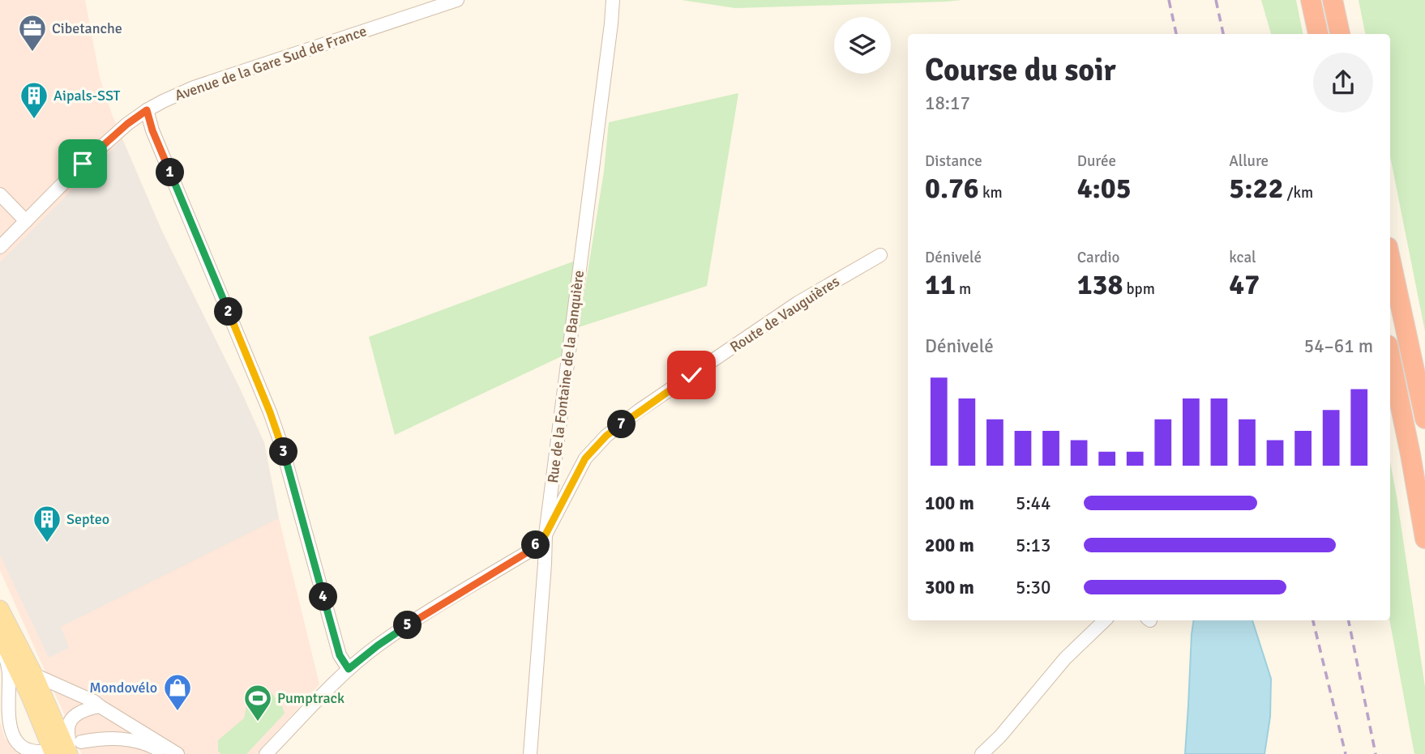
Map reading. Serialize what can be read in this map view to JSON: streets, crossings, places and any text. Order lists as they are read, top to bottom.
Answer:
{
  "streets": {
    "street": ["Avenue de la Gare Sud de France", "Route de Vauguières", "Rue de la Fontaine de la Banquière"]
  },
  "crossings": [
    ["Route de Vauguières", "Rue de la Fontaine de la Banquière"]
  ],
  "places": {
    "office": ["Cibetanche"],
    "building": ["Aipals-SST", "Septeo"],
    "shop": ["Mondovélo"],
    "sports": ["Pumptrack"]
  },
  "page": {
    "heading": ["Course du soir", "18:17"],
    "stats": [
      ["Distance", "0.76 km"],
      ["Durée", "4:05"],
      ["Allure", "5:22 /km"],
      ["Dénivelé", "11 m"],
      ["Cardio", "138 bpm"],
      ["kcal", "47"]
    ],
    "pins": [
      "1",
      "2",
      "7",
      "3",
      "6",
      "4",
      "5"
    ],
    "chart": ["Dénivelé", "54–61 m"],
    "list": [
      {
        "name": "100 m",
        "note": "5:44"
      },
      {
        "name": "200 m",
        "note": "5:13"
      },
      {
        "name": "300 m",
        "note": "5:30"
      }
    ]
  }
}
